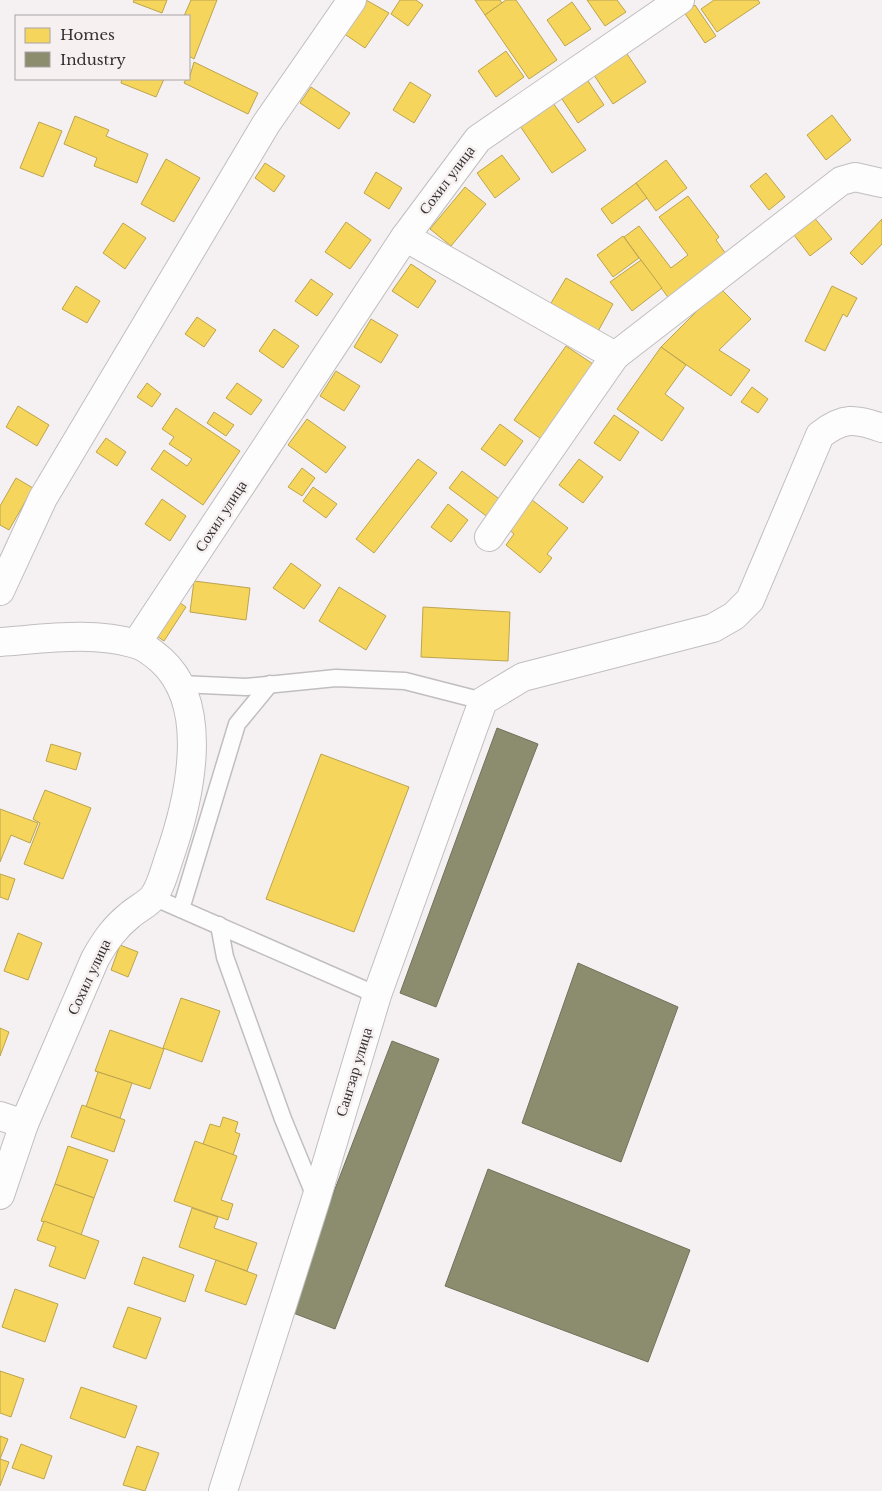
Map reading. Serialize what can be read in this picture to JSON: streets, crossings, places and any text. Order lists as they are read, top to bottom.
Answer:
{
  "streets": {
    "street": ["Сохил улица", "Сангзар улица"]
  },
  "legend": ["Homes", "Industry"]
}
